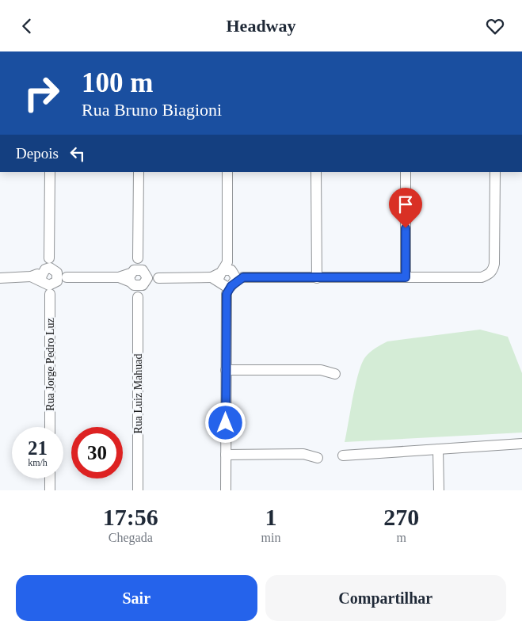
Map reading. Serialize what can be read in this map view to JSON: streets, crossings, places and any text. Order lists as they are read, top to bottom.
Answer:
{
  "streets": {
    "street": ["Rua Jorge Pedro Luz", "Rua Luiz Mahuad"]
  },
  "page": {
    "header": "Headway",
    "turn": ["100 m", "Rua Bruno Biagioni"],
    "then": "Depois",
    "speed": "21 km/h",
    "limit": "30",
    "eta": [
      "17:56",
      "Chegada",
      "1",
      "min",
      "270",
      "m"
    ],
    "buttons": ["Sair", "Compartilhar"]
  }
}
